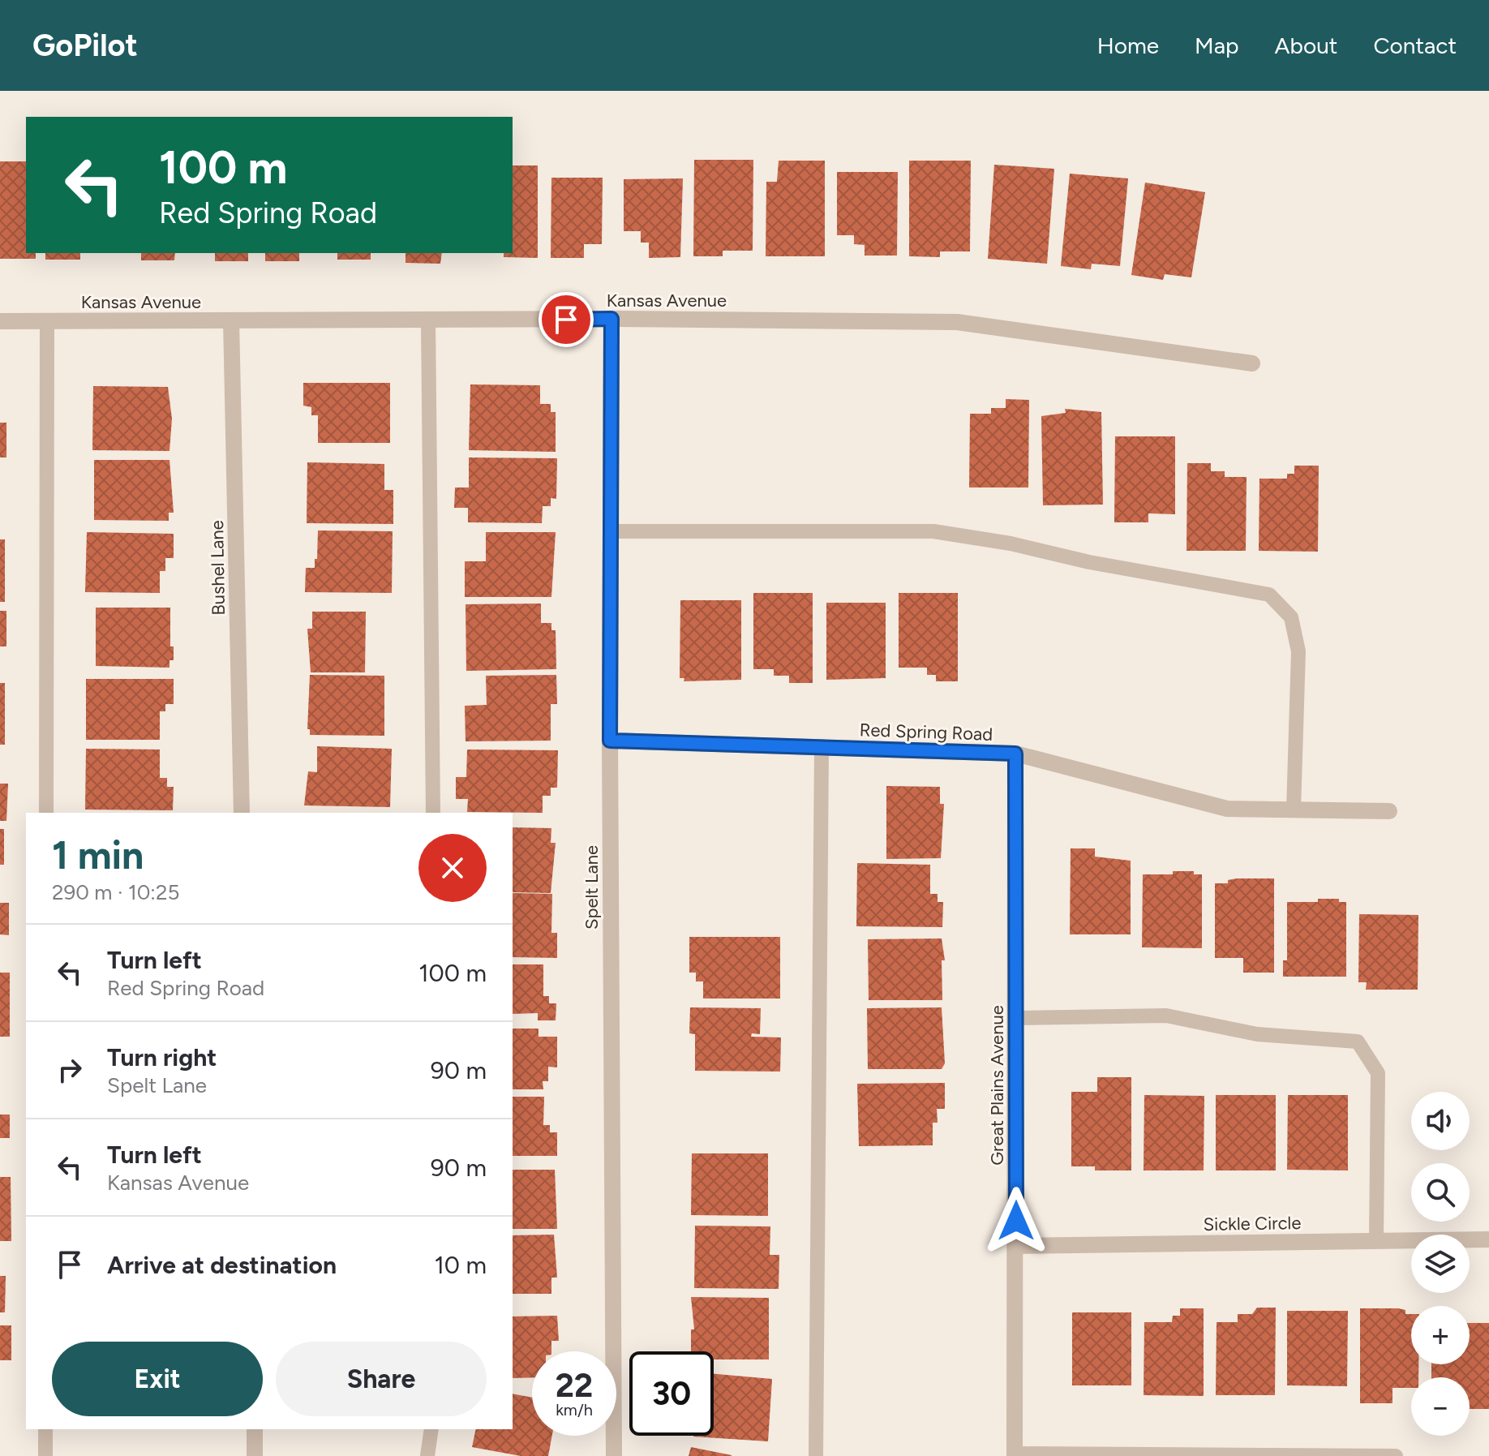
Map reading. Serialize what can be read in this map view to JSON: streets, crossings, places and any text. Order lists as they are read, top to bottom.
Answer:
{
  "streets": {
    "street": [
      "Kansas Avenue",
      "Bushel Lane",
      "Red Spring Road",
      "Spelt Lane",
      "Great Plains Avenue",
      "Sickle Circle"
    ]
  },
  "crossings": [
    ["Kansas Avenue", "Bushel Lane"],
    ["Kansas Avenue", "Spelt Lane"],
    ["Red Spring Road", "Spelt Lane"],
    ["Red Spring Road", "Great Plains Avenue"],
    ["Great Plains Avenue", "Sickle Circle"]
  ],
  "page": {
    "header": "GoPilot",
    "nav": [
      "Home",
      "Map",
      "About",
      "Contact"
    ],
    "turn": ["100 m", "Red Spring Road"],
    "heading": ["1 min", "290 m · 10:25"],
    "list": [
      {
        "name": "Turn left",
        "note": "Red Spring Road",
        "value": "100 m"
      },
      {
        "name": "Turn right",
        "note": "Spelt Lane",
        "value": "90 m"
      },
      {
        "name": "Turn left",
        "note": "Kansas Avenue",
        "value": "90 m"
      },
      {
        "name": "Arrive at destination",
        "value": "10 m"
      }
    ],
    "map_buttons": ["+", "−"],
    "buttons": ["Exit", "Share"],
    "speed": "22 km/h",
    "limit": "30"
  }
}
